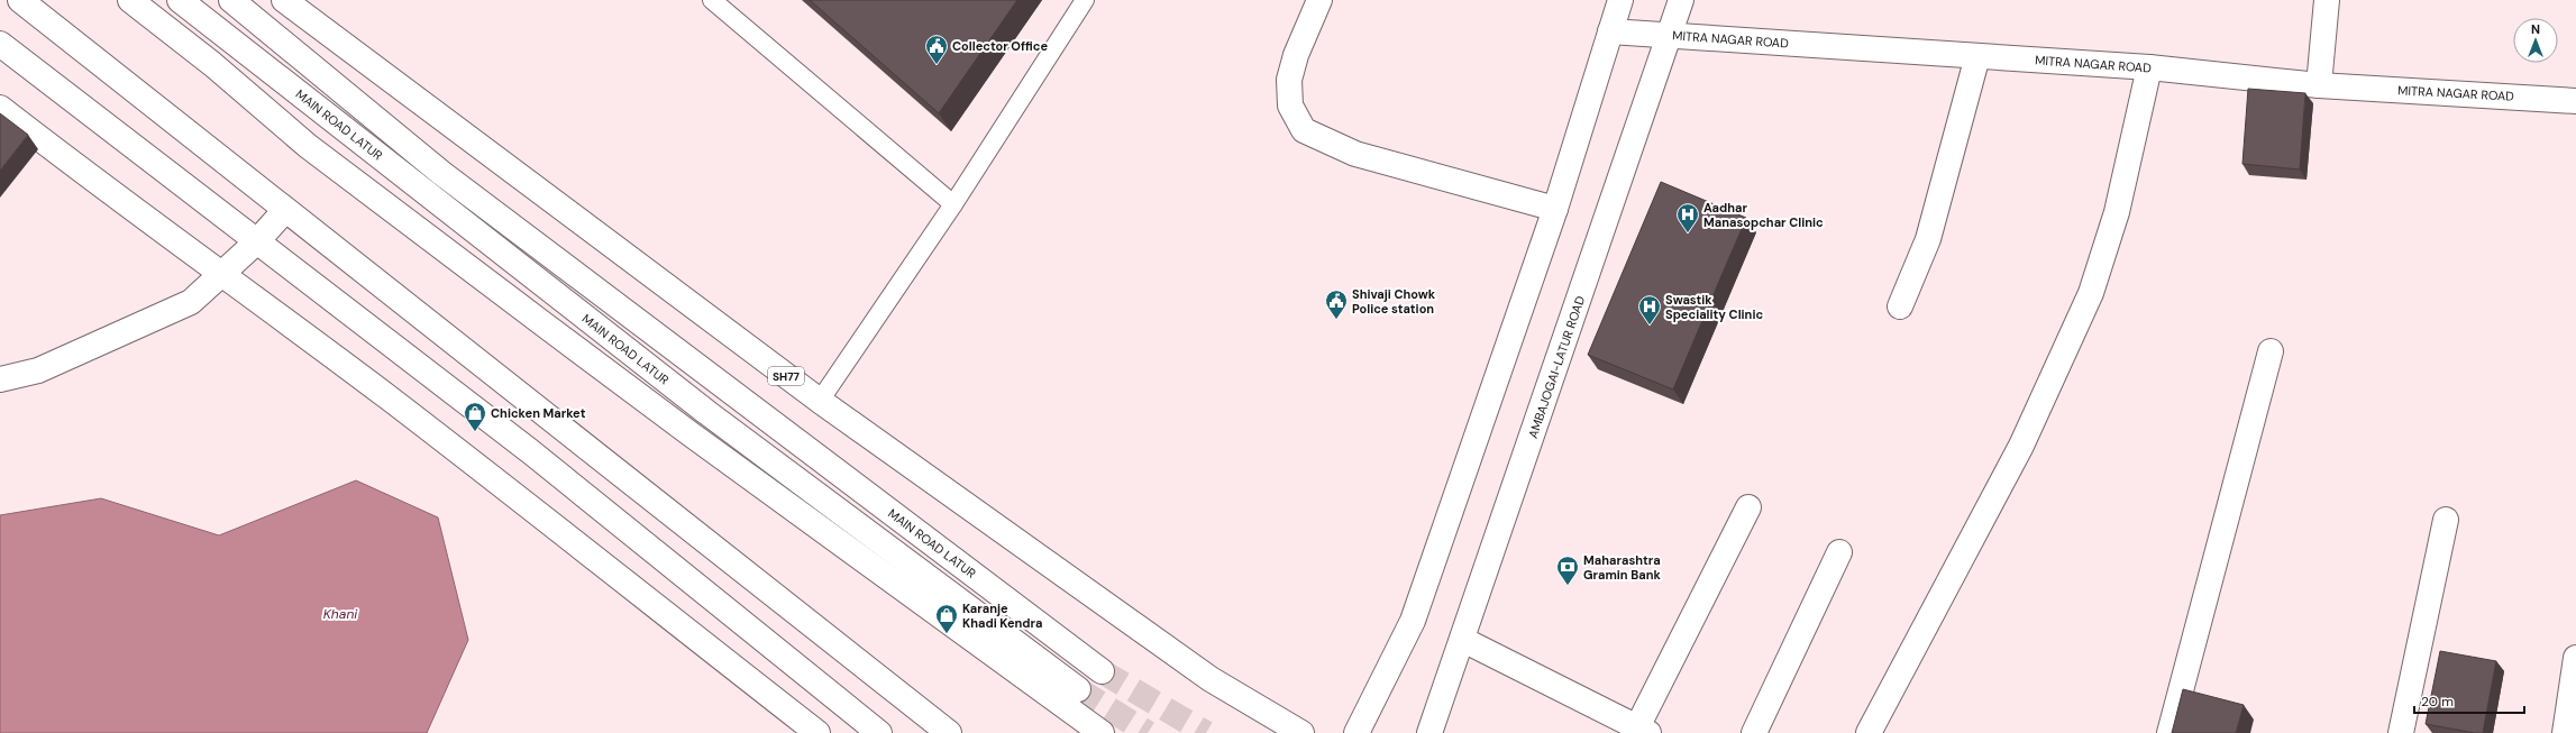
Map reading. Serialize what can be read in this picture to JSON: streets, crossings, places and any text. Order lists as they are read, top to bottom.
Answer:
{
  "streets": {
    "street": [
      "MITRA NAGAR ROAD",
      "MAIN ROAD LATUR",
      "AMBAJOGAI-LATUR ROAD",
      "SH77"
    ]
  },
  "crossings": [
    ["MITRA NAGAR ROAD", "AMBAJOGAI-LATUR ROAD"]
  ],
  "water": ["Khani"],
  "places": {
    "public building": ["Collector Office", "Shivaji Chowk Police station"],
    "hospital": ["Aadhar Manasopchar Clinic", "Swastik Speciality Clinic"],
    "shop": ["Chicken Market", "Karanje Khadi Kendra"],
    "bank": ["Maharashtra Gramin Bank"]
  },
  "scale_bar": "20 m",
  "north": "top"
}
